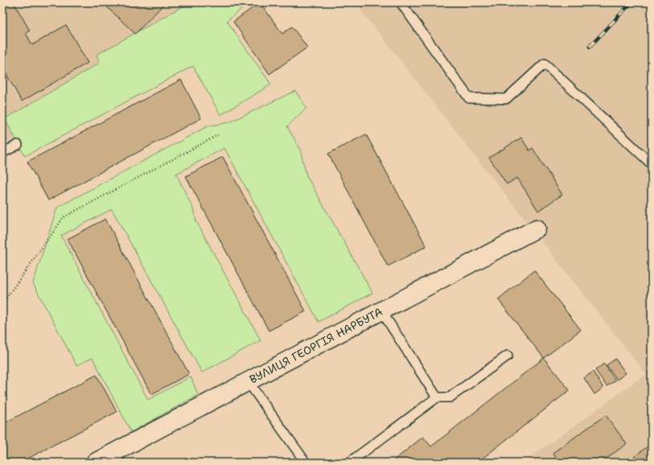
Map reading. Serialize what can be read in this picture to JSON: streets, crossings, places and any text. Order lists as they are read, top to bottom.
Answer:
{
  "streets": {
    "street": ["ВУЛИЦЯ ГЕОРГІЯ НАРБУТА"]
  }
}
